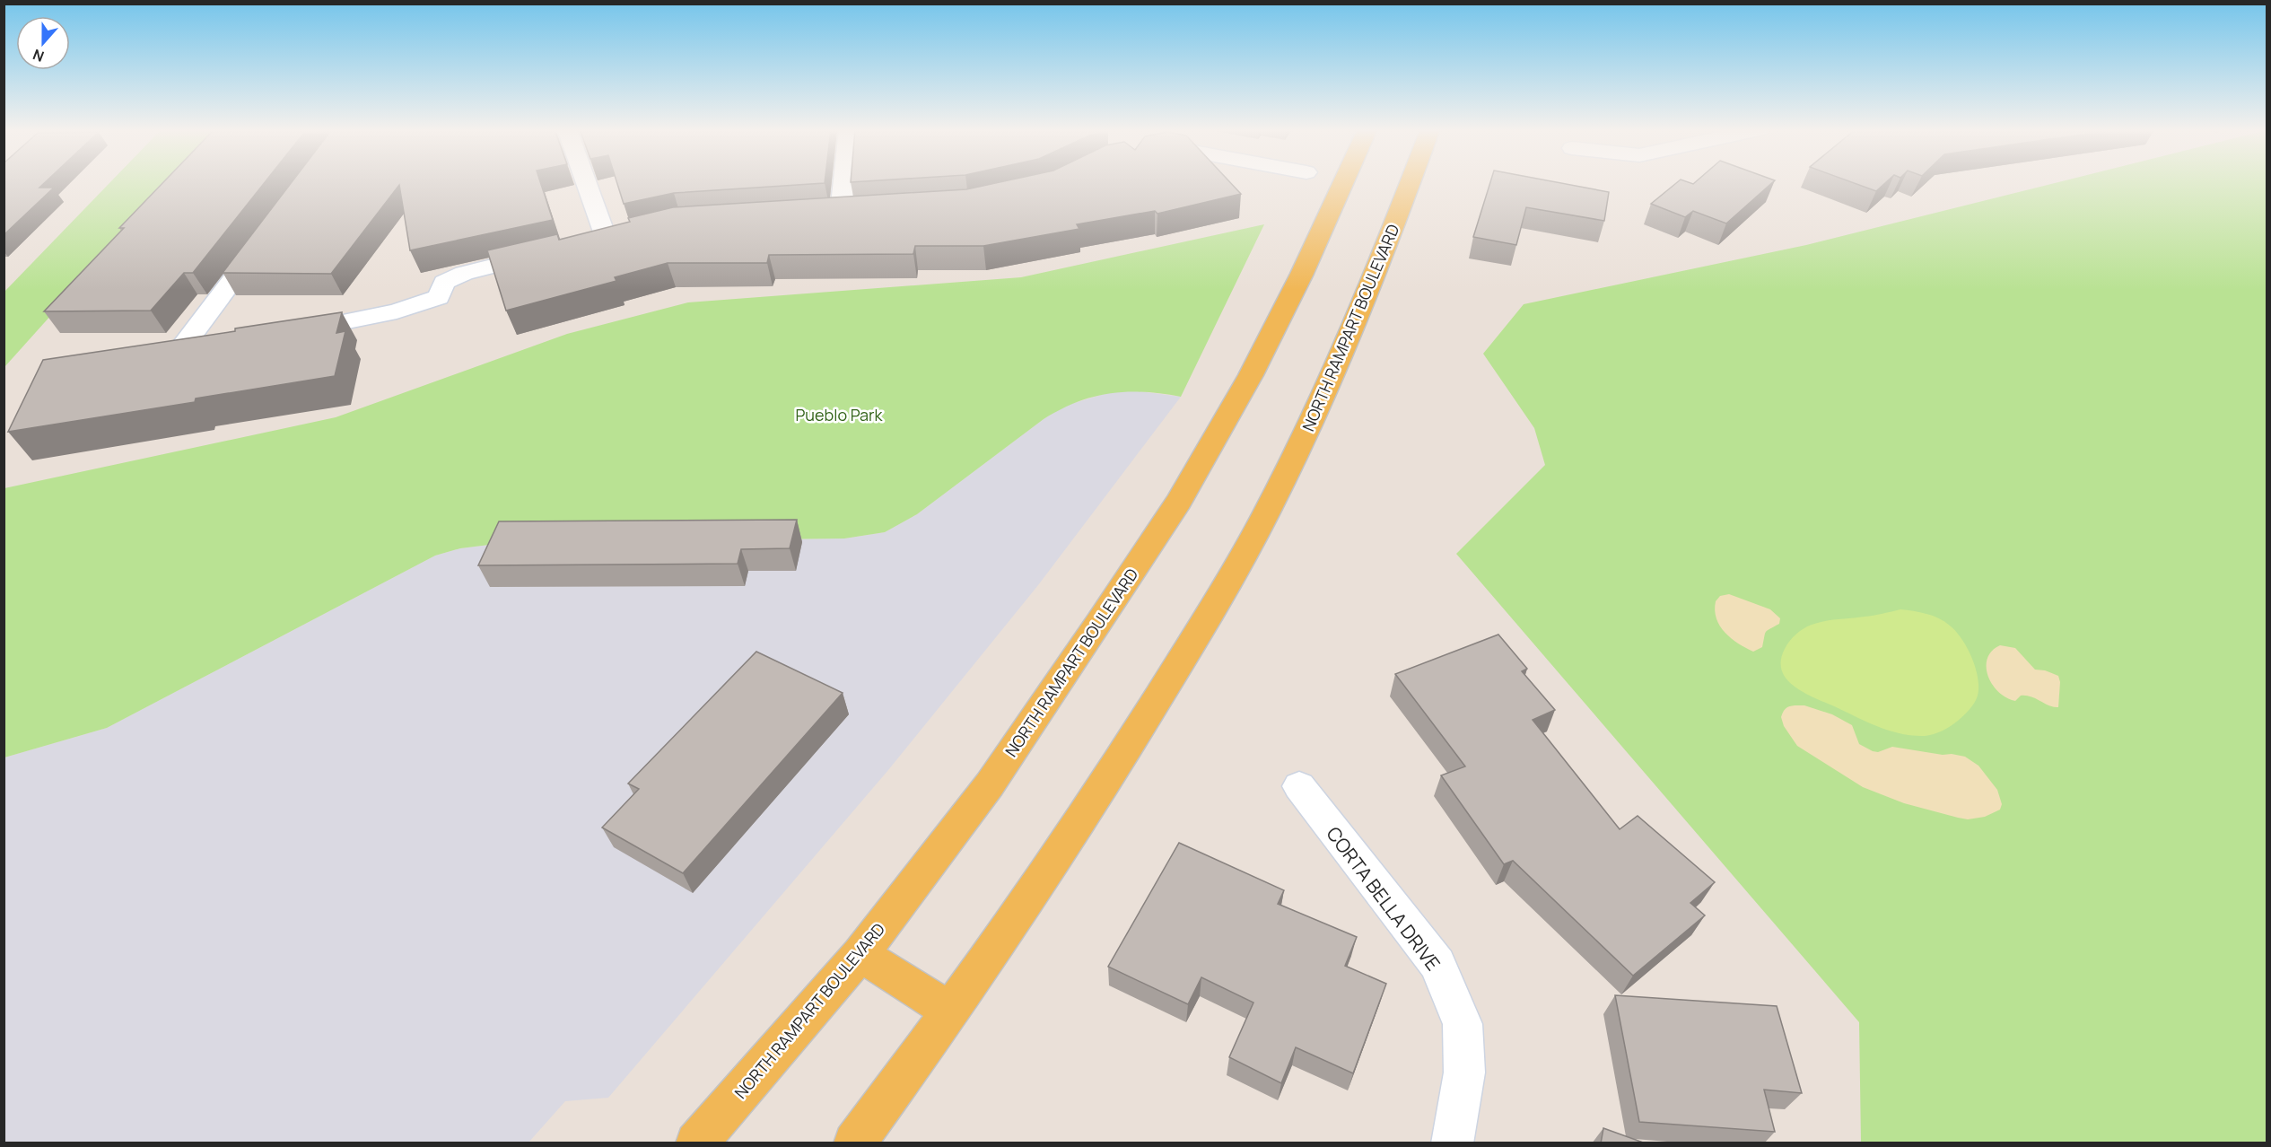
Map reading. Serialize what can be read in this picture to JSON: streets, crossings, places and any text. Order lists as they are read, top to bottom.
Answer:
{
  "streets": {
    "main road": ["NORTH RAMPART BOULEVARD"],
    "street": ["CORTA BELLA DRIVE"]
  },
  "parks": ["Pueblo Park"],
  "north": "bottom"
}
